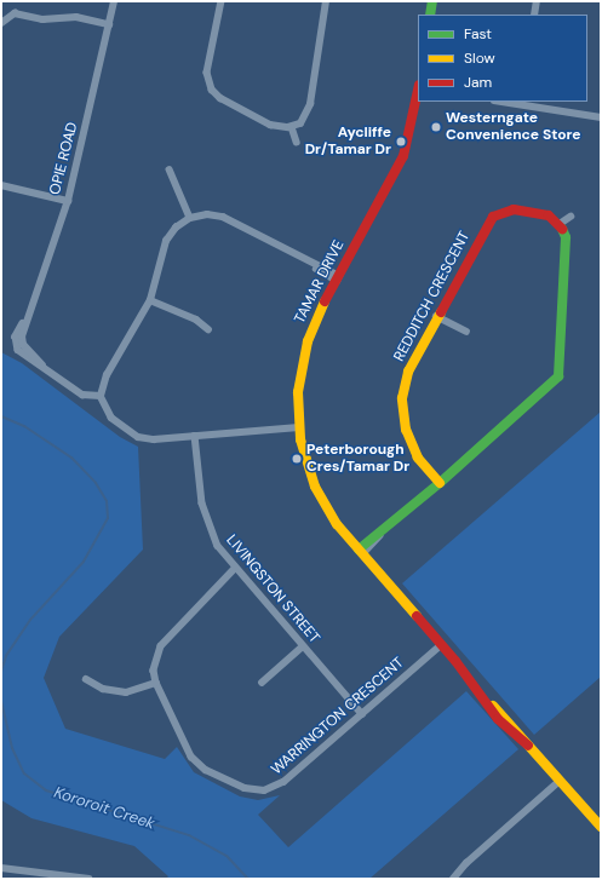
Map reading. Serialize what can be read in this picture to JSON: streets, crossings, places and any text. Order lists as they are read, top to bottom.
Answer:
{
  "streets": {
    "street": [
      "OPIE ROAD",
      "TAMAR DRIVE",
      "REDDITCH CRESCENT",
      "LIVINGSTON STREET",
      "WARRINGTON CRESCENT"
    ]
  },
  "crossings": [
    ["TAMAR DRIVE", "WARRINGTON CRESCENT"],
    ["LIVINGSTON STREET", "WARRINGTON CRESCENT"]
  ],
  "water": ["Kororoit Creek"],
  "places": ["Westerngate Convenience Store", "Aycliffe Dr/Tamar Dr", "Peterborough Cres/Tamar Dr"],
  "legend": ["Fast", "Slow", "Jam"]
}
